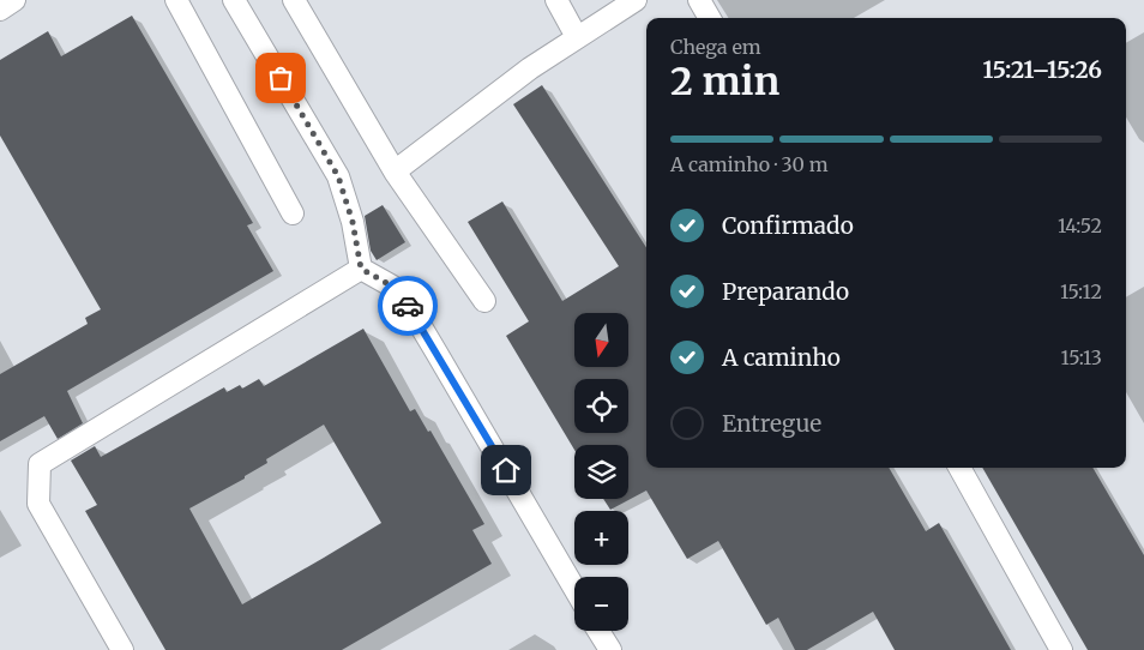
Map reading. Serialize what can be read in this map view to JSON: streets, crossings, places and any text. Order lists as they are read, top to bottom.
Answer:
{
  "north": "bottom",
  "page": {
    "heading": ["2 min", "Chega em", "15:21–15:26"],
    "bar": "A caminho · 30 m",
    "list": [
      ["Confirmado", "14:52"],
      ["Preparando", "15:12"],
      ["A caminho", "15:13"],
      "Entregue"
    ],
    "map_buttons": ["+", "−"]
  }
}
